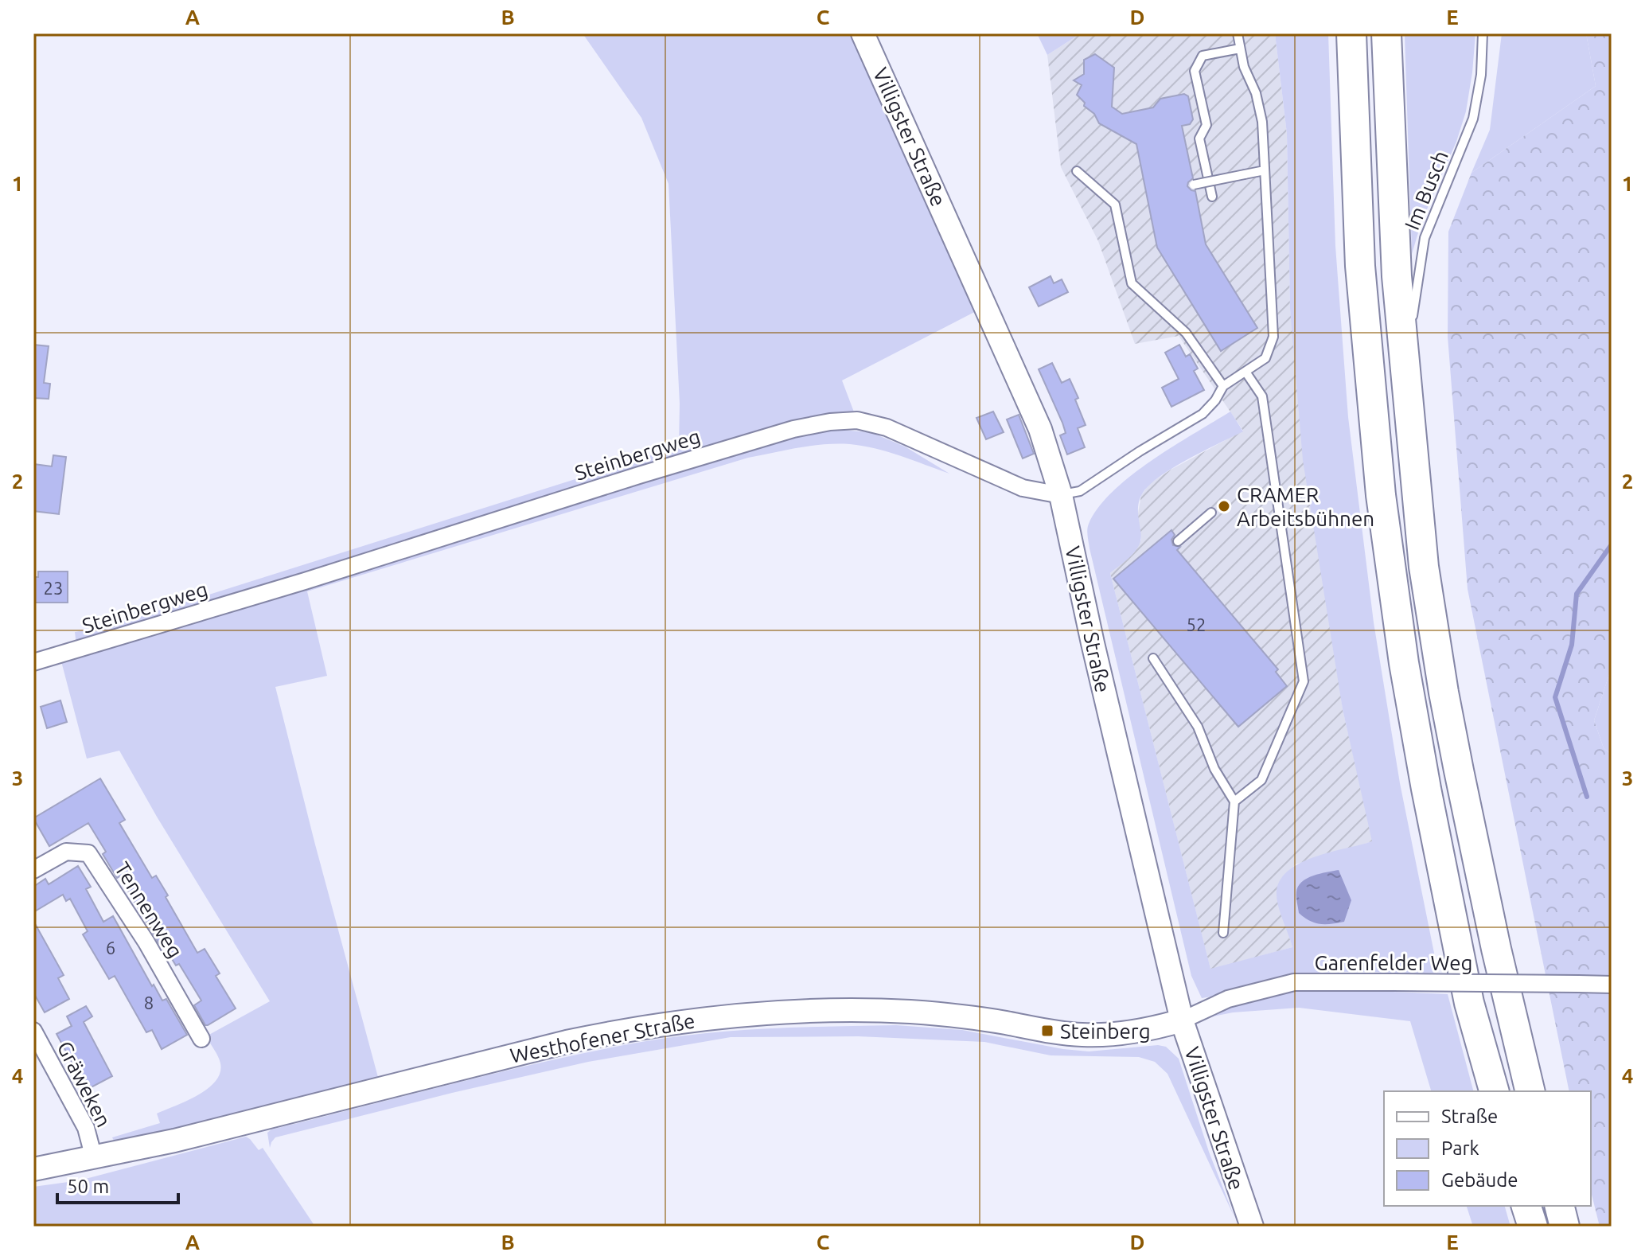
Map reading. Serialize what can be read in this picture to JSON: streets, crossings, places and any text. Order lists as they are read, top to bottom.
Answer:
{
  "streets": {
    "main road": ["Villigster Straße", "Westhofener Straße"],
    "street": [
      "Steinbergweg",
      "Tennenweg",
      "Garenfelder Weg",
      "Gräweken"
    ],
    "lane": ["Im Busch"]
  },
  "crossings": [
    ["Villigster Straße", "Steinbergweg"],
    ["Villigster Straße", "Garenfelder Weg"],
    ["Villigster Straße", "Westhofener Straße"],
    ["Garenfelder Weg", "Westhofener Straße"],
    ["Westhofener Straße", "Gräweken"]
  ],
  "places": {
    "other": ["CRAMER Arbeitsbühnen"],
    "transit": ["Steinberg"]
  },
  "house_numbers": [
    "23",
    "52",
    "6",
    "8"
  ],
  "legend": ["Straße", "Park", "Gebäude"],
  "scale_bar": "50 m",
  "grid": {
    "columns": [
      "A",
      "B",
      "C",
      "D",
      "E"
    ],
    "rows": [
      "1",
      "2",
      "3",
      "4"
    ]
  }
}
